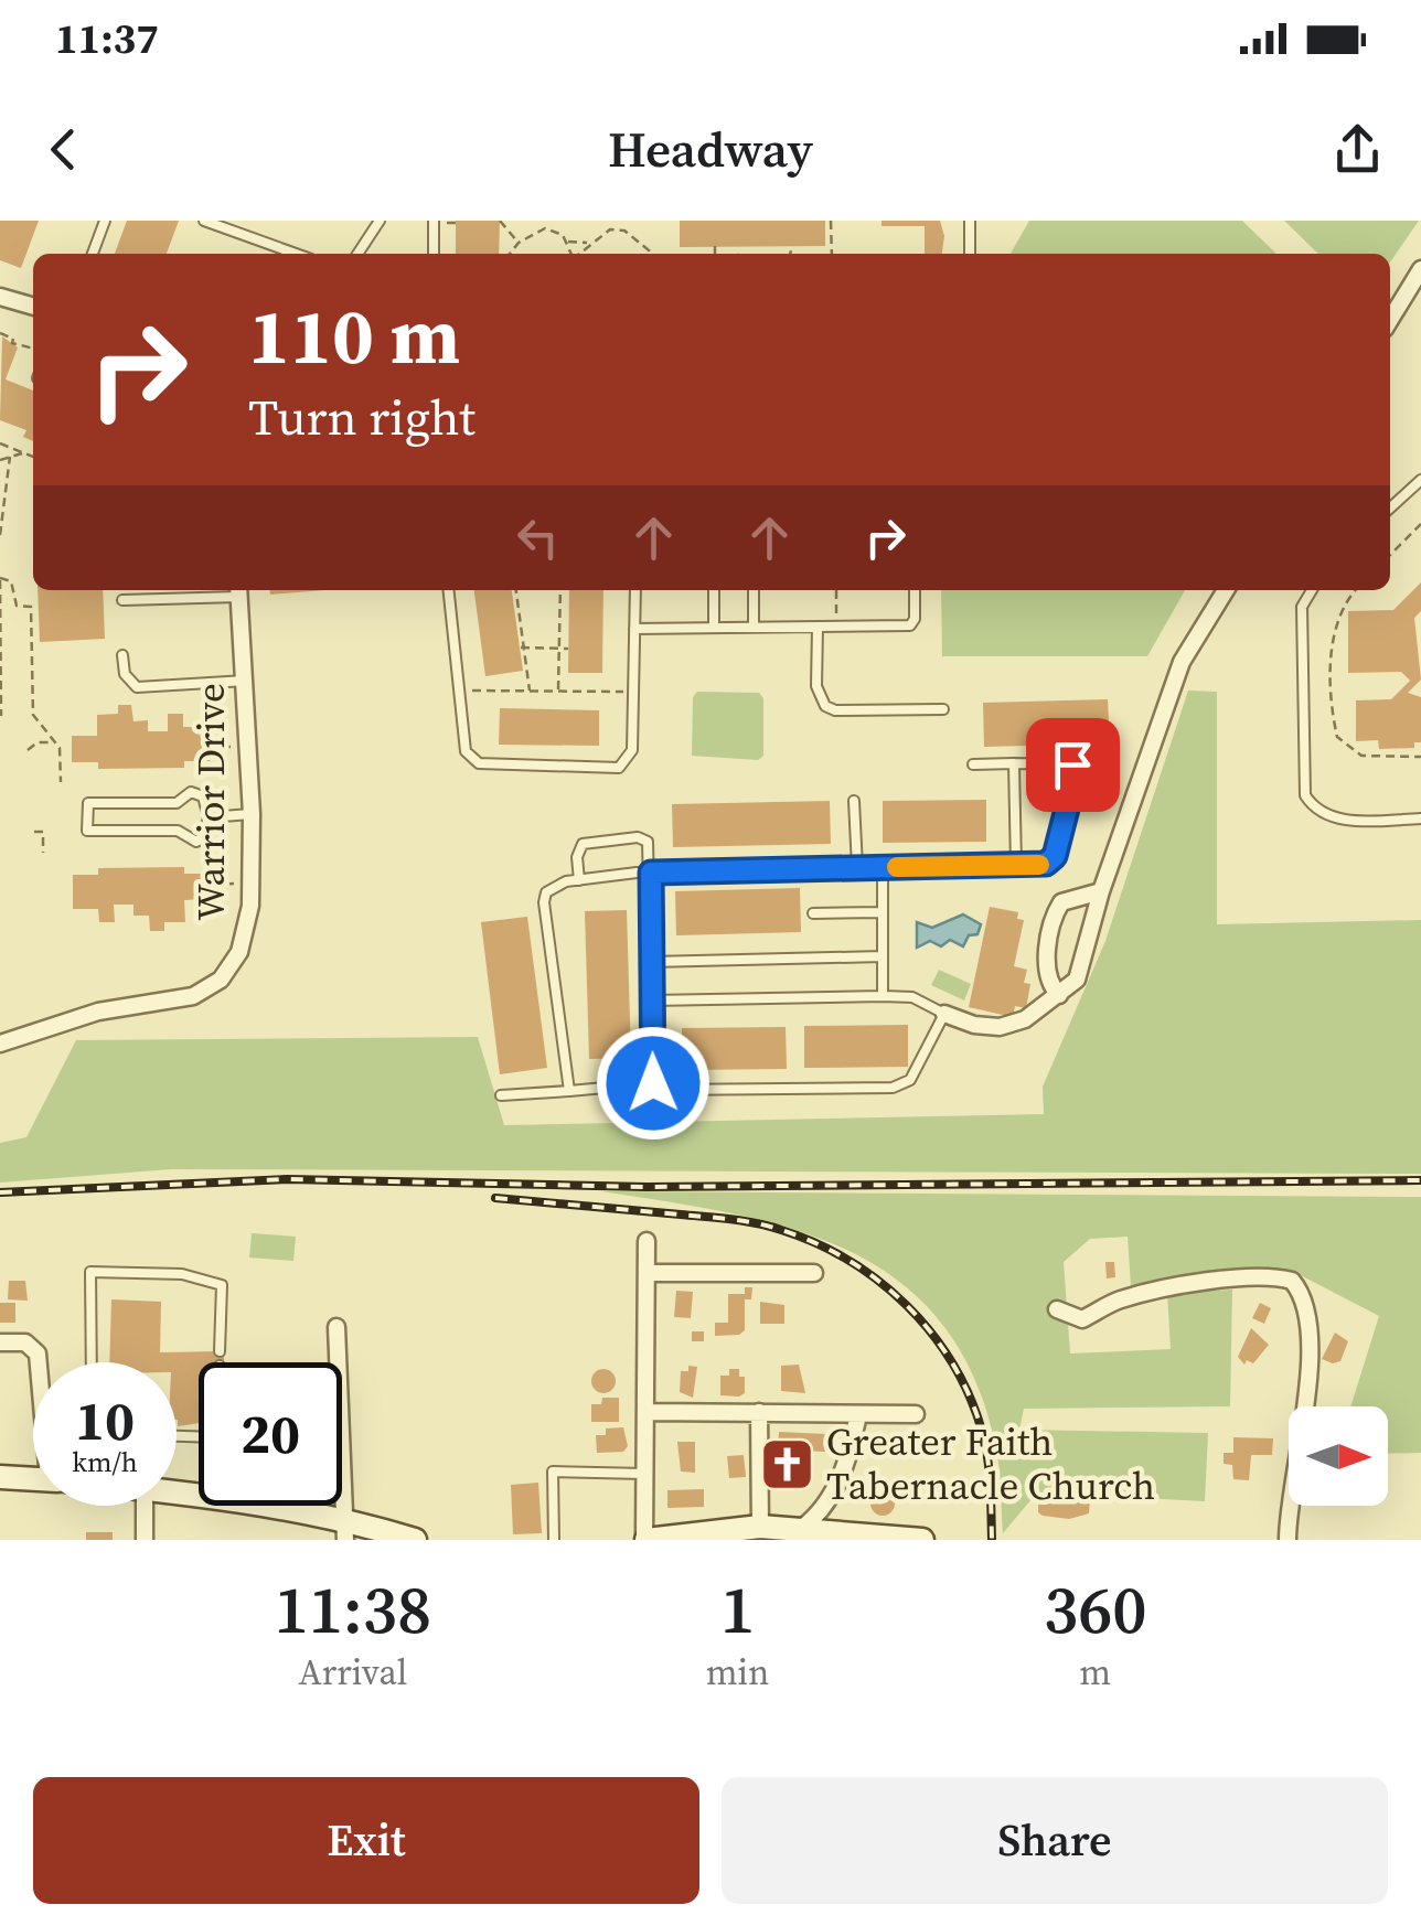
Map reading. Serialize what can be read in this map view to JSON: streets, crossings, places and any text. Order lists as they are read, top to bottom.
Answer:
{
  "streets": {
    "street": ["Warrior Drive"]
  },
  "places": {
    "church": ["Greater Faith Tabernacle Church"]
  },
  "north": "right",
  "page": {
    "status": "11:37",
    "header": "Headway",
    "turn": ["110 m", "Turn right"],
    "speed": "10 km/h",
    "limit": "20",
    "eta": [
      "11:38",
      "Arrival",
      "1",
      "min",
      "360",
      "m"
    ],
    "buttons": ["Exit", "Share"]
  }
}
